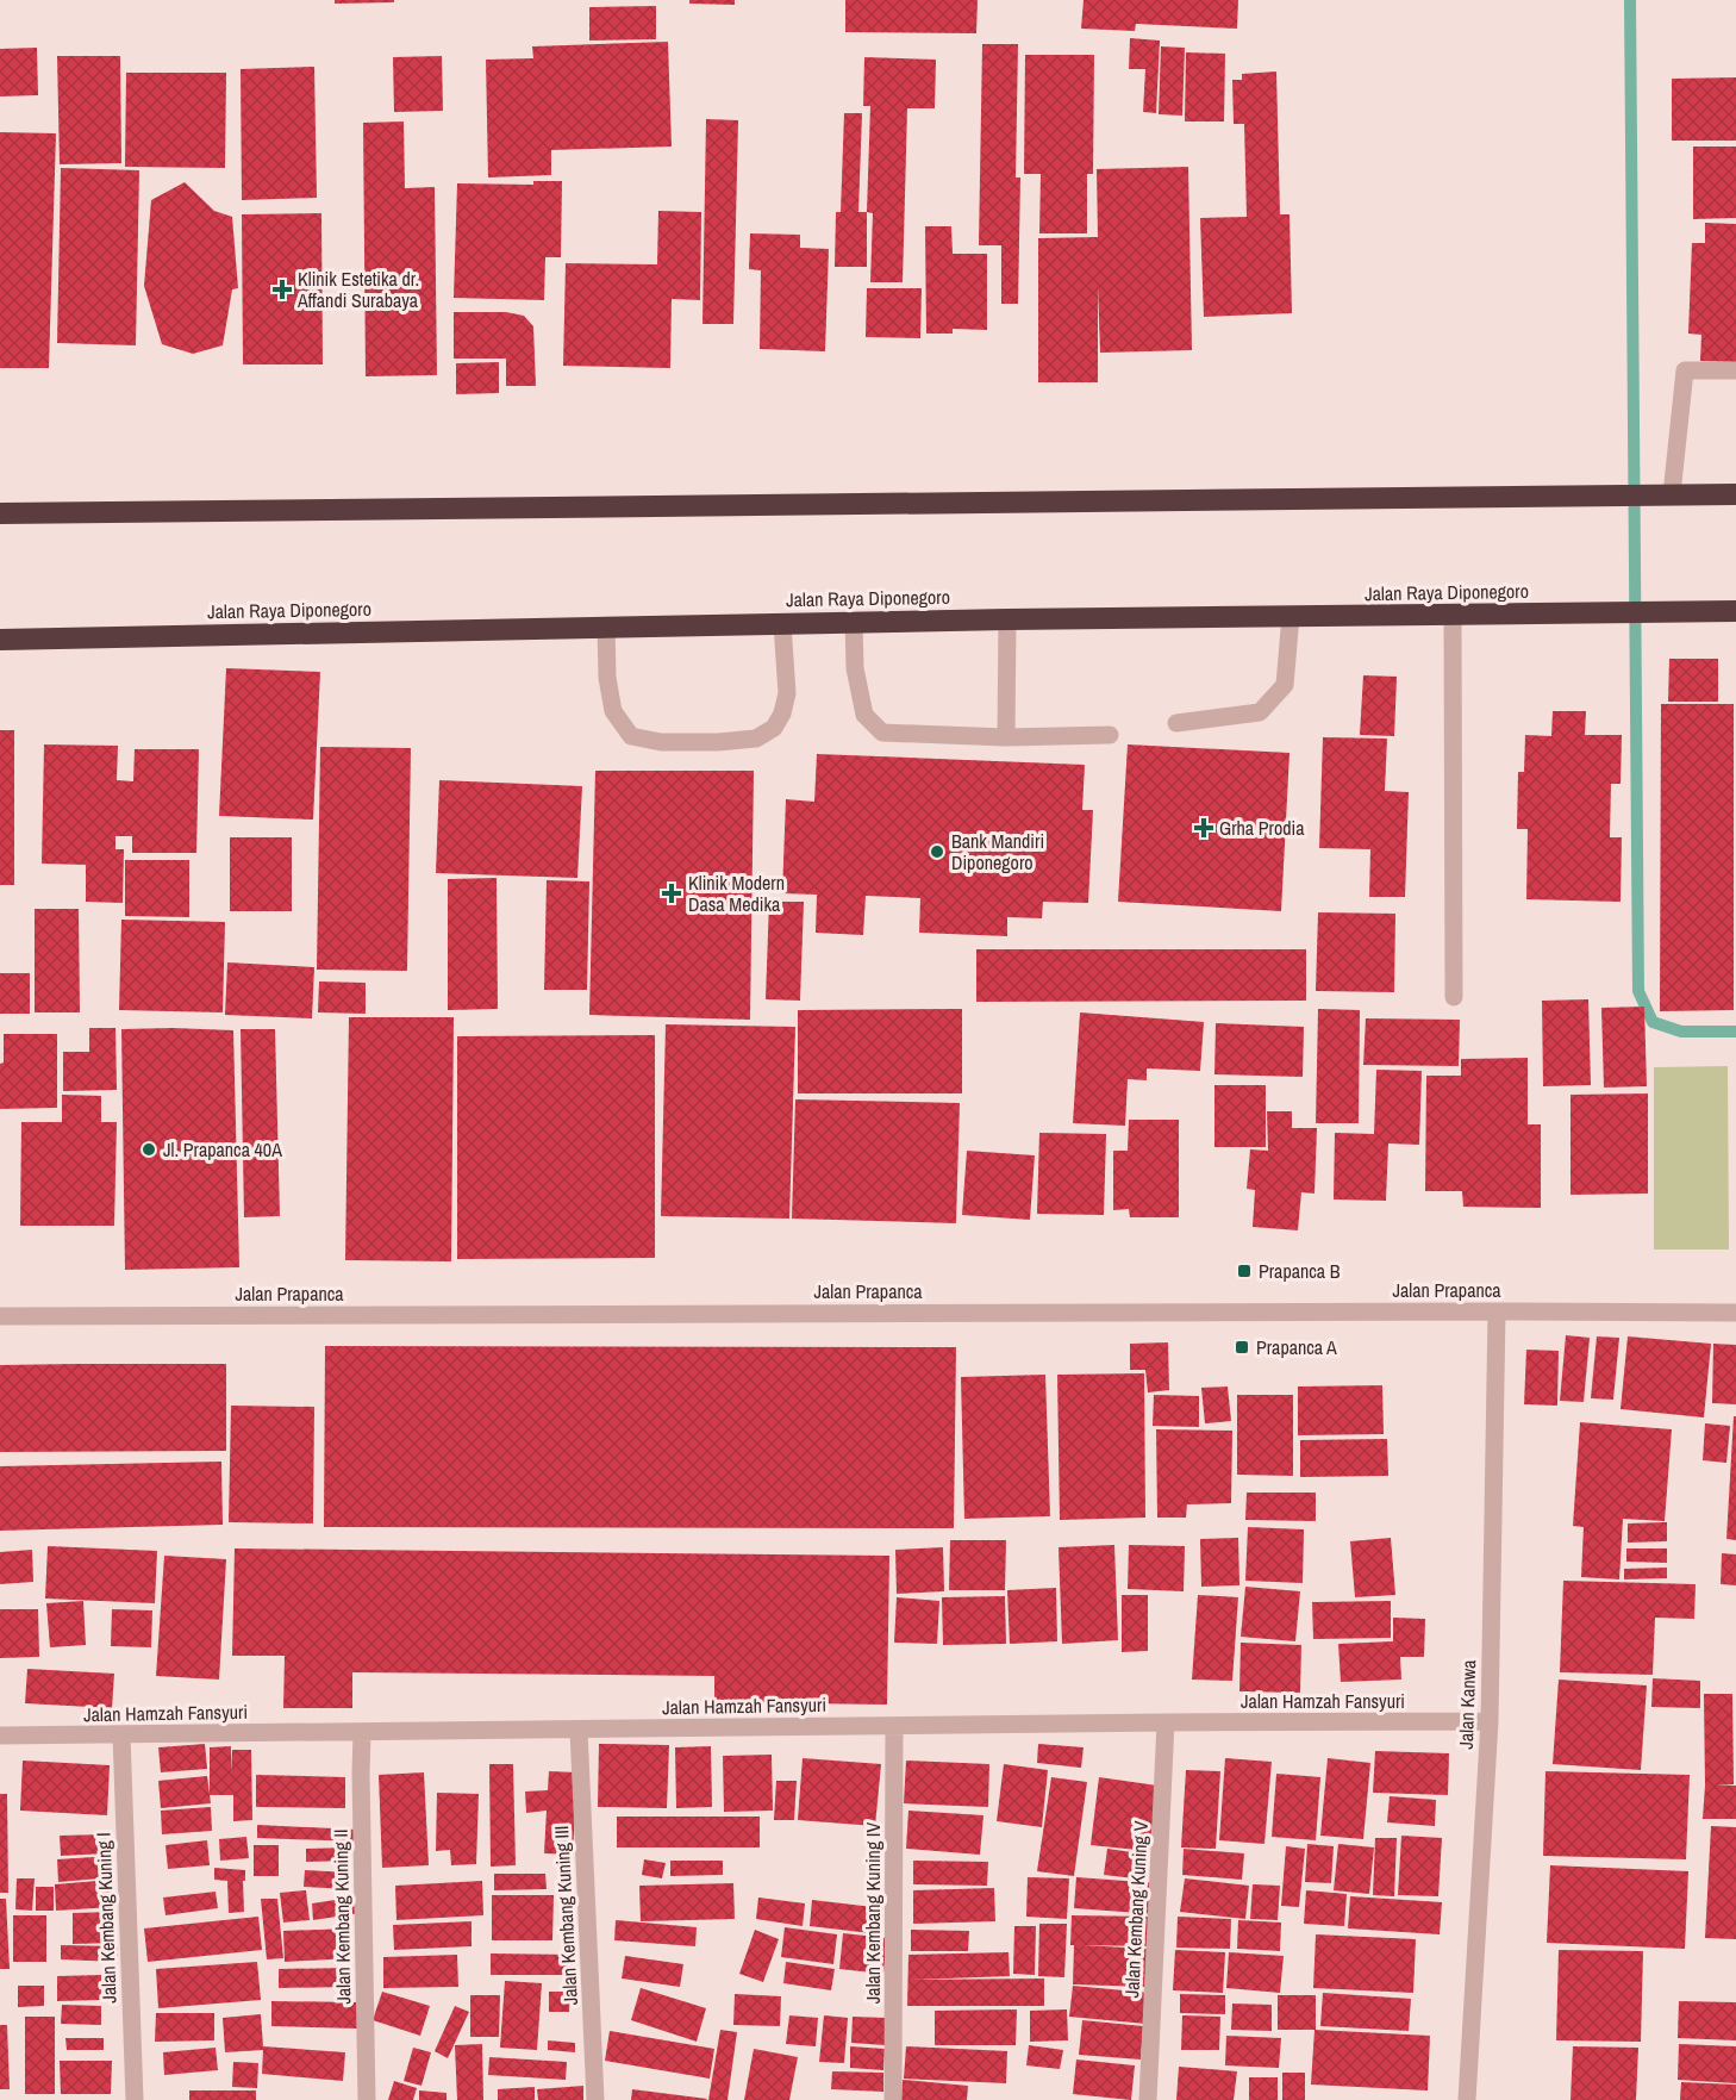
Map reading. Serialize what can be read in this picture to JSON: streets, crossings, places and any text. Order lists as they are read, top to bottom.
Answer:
{
  "streets": {
    "highway": ["Jalan Raya Diponegoro"],
    "street": [
      "Jalan Prapanca",
      "Jalan Hamzah Fansyuri",
      "Jalan Kanwa",
      "Jalan Kembang Kuning V",
      "Jalan Kembang Kuning IV",
      "Jalan Kembang Kuning III",
      "Jalan Kembang Kuning II",
      "Jalan Kembang Kuning I"
    ]
  },
  "crossings": [
    ["Jalan Prapanca", "Jalan Kanwa"],
    ["Jalan Hamzah Fansyuri", "Jalan Kanwa"],
    ["Jalan Hamzah Fansyuri", "Jalan Kembang Kuning V"],
    ["Jalan Hamzah Fansyuri", "Jalan Kembang Kuning IV"],
    ["Jalan Hamzah Fansyuri", "Jalan Kembang Kuning III"],
    ["Jalan Hamzah Fansyuri", "Jalan Kembang Kuning II"],
    ["Jalan Hamzah Fansyuri", "Jalan Kembang Kuning I"]
  ],
  "places": {
    "health": ["Klinik Estetika dr. Affandi Surabaya", "Grha Prodia", "Klinik Modern Dasa Medika"],
    "other": ["Bank Mandiri Diponegoro", "Jl. Prapanca 40A"],
    "transit": ["Prapanca B", "Prapanca A"]
  }
}
